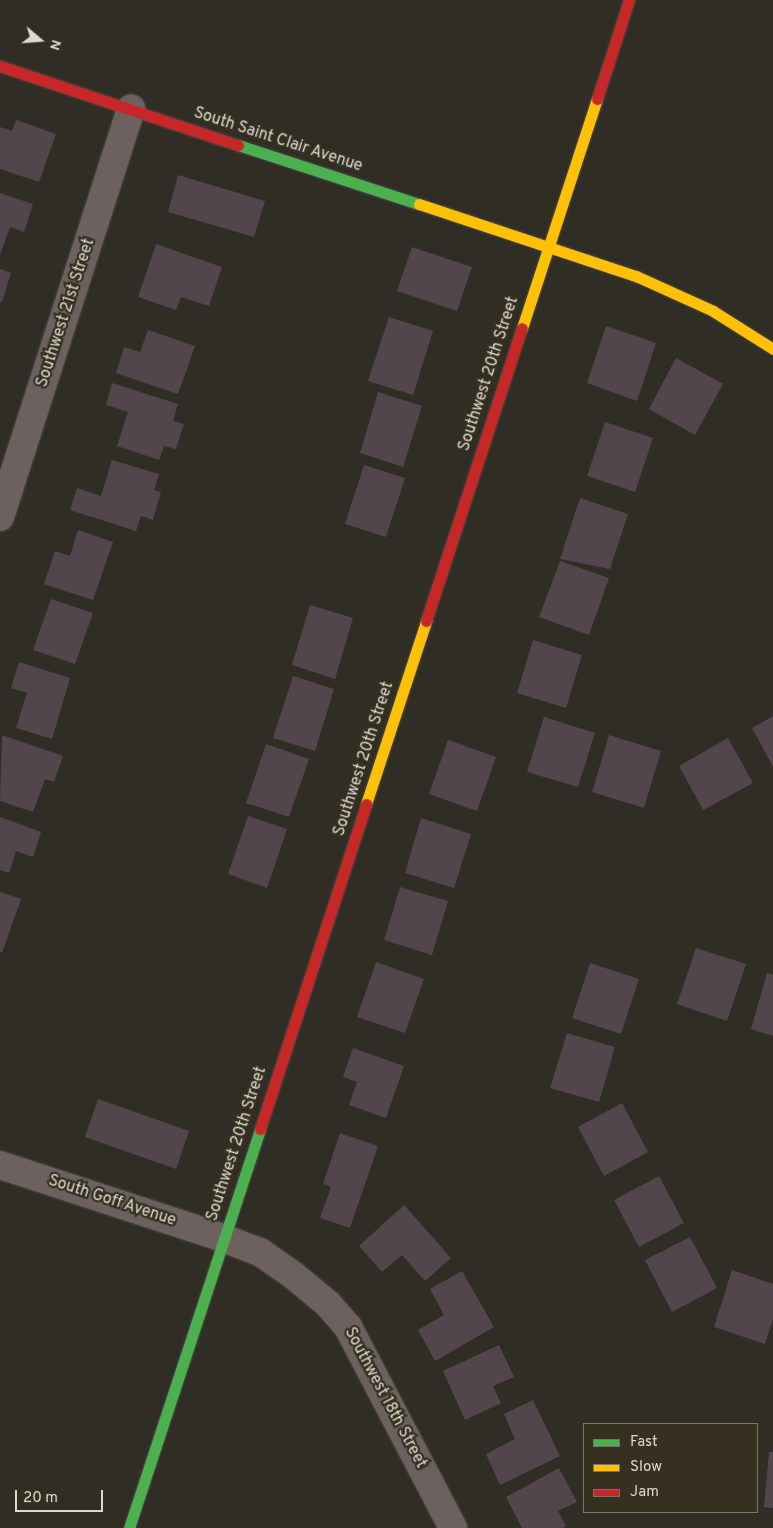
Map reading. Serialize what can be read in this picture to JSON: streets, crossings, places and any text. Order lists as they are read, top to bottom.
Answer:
{
  "streets": {
    "street": [
      "South Saint Clair Avenue",
      "Southwest 21st Street",
      "Southwest 20th Street",
      "South Goff Avenue",
      "Southwest 18th Street"
    ]
  },
  "crossings": [
    ["South Saint Clair Avenue", "Southwest 21st Street"],
    ["South Saint Clair Avenue", "Southwest 20th Street"],
    ["Southwest 20th Street", "South Goff Avenue"],
    ["Southwest 20th Street", "Southwest 18th Street"],
    ["South Goff Avenue", "Southwest 18th Street"]
  ],
  "legend": ["Fast", "Slow", "Jam"],
  "scale_bar": "20 m",
  "north": "right"
}
